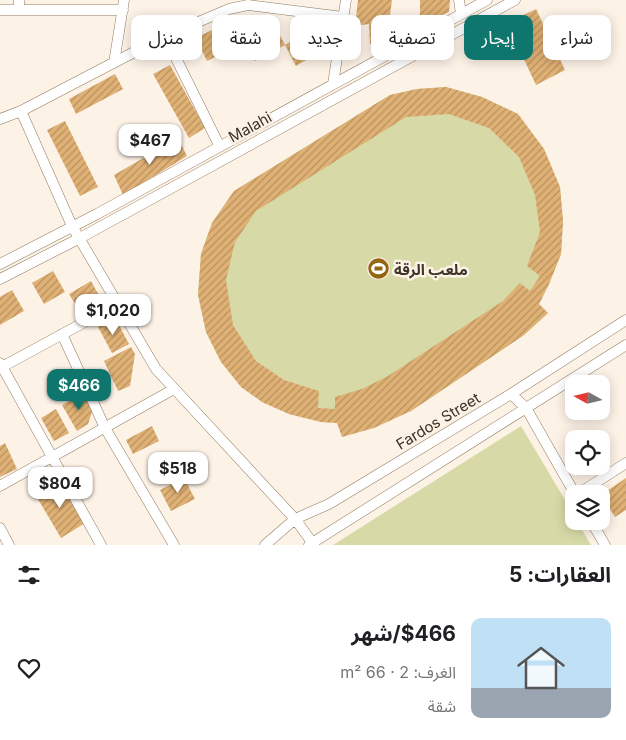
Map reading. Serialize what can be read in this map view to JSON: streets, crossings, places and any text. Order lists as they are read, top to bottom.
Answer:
{
  "streets": {
    "street": ["Malahi", "Fardos Street"]
  },
  "places": {
    "sports": ["ملعب الرقة"]
  },
  "north": "left",
  "page": {
    "chip": [
      "شراء",
      "إيجار",
      "تصفية",
      "جديد",
      "شقة",
      "منزل"
    ],
    "price": [
      "$467",
      "$1,020",
      "$466",
      "$518",
      "$804"
    ],
    "heading": "العقارات: 5",
    "list": [
      {
        "name": "$466/شهر",
        "note": "الغرف: 2 · 66 m² · شقة"
      }
    ]
  }
}
